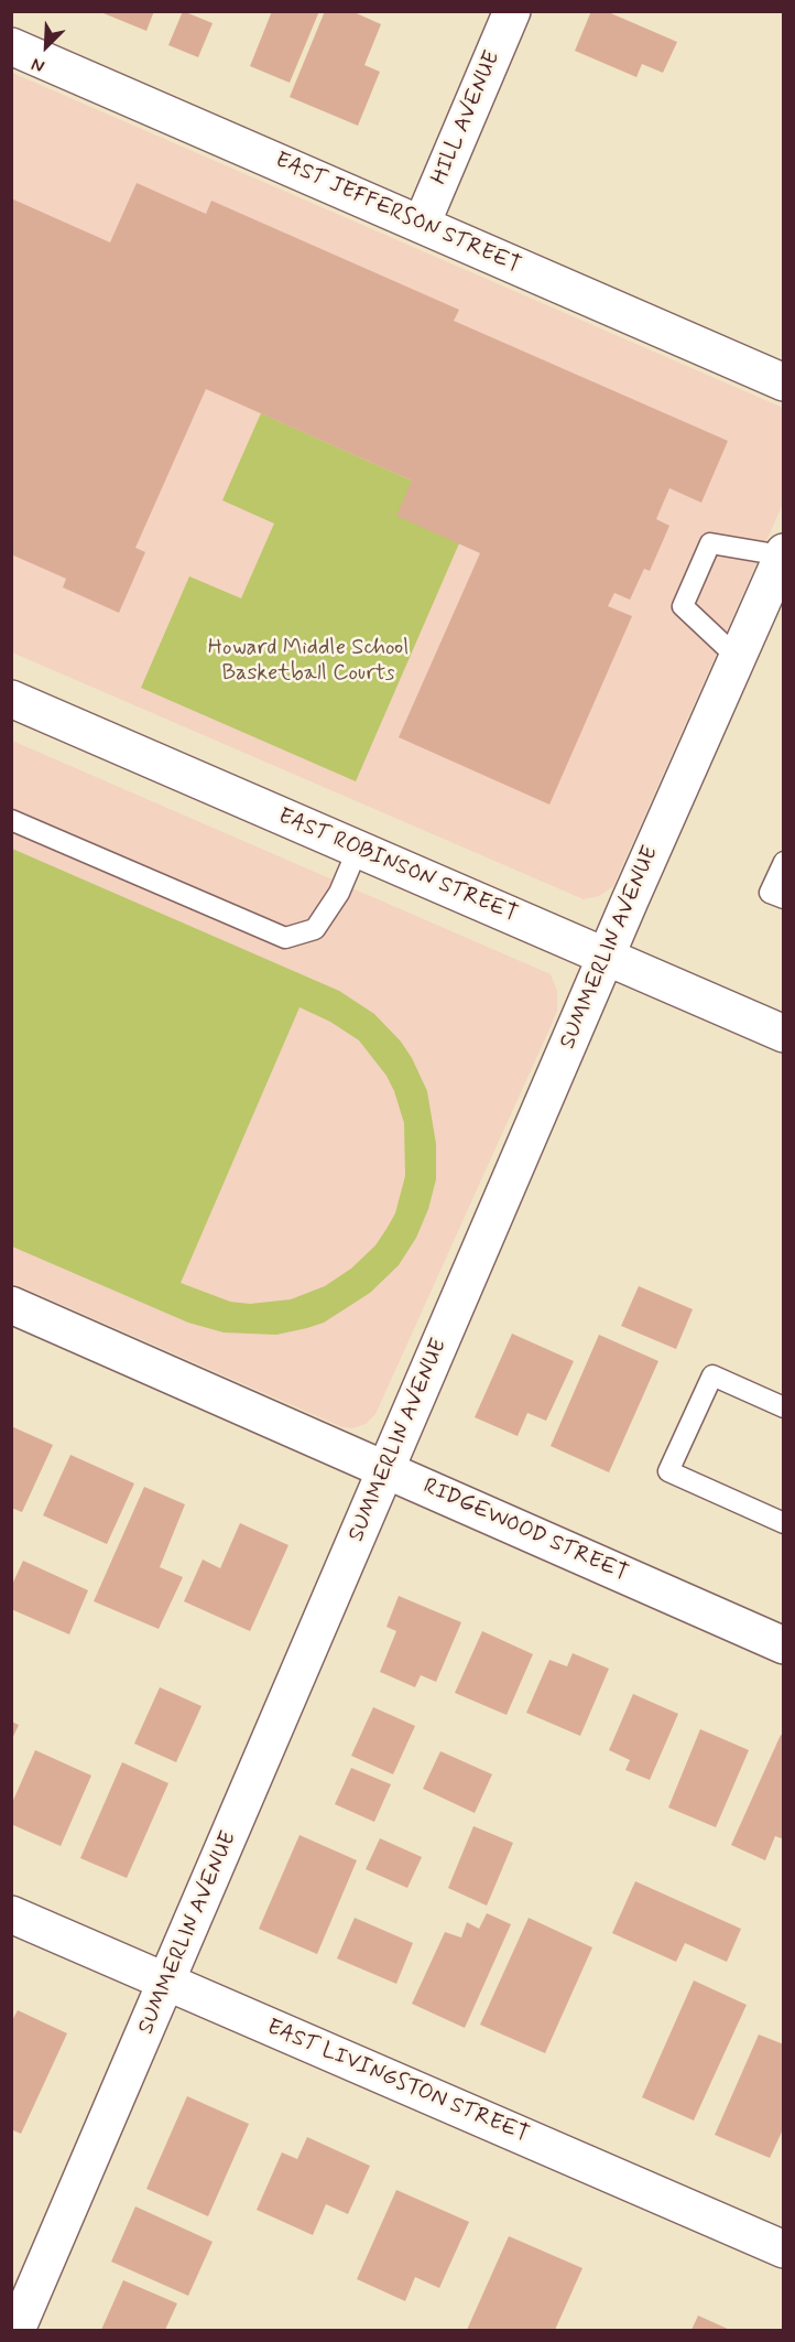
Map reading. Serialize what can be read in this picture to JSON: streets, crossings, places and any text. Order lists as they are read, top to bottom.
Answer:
{
  "streets": {
    "street": [
      "HILL AVENUE",
      "EAST JEFFERSON STREET",
      "EAST ROBINSON STREET",
      "SUMMERLIN AVENUE",
      "RIDGEWOOD STREET",
      "EAST LIVINGSTON STREET"
    ]
  },
  "crossings": [
    ["HILL AVENUE", "EAST JEFFERSON STREET"],
    ["EAST ROBINSON STREET", "SUMMERLIN AVENUE"],
    ["SUMMERLIN AVENUE", "RIDGEWOOD STREET"],
    ["SUMMERLIN AVENUE", "EAST LIVINGSTON STREET"]
  ],
  "parks": ["Howard Middle School Basketball Courts"],
  "north": "bottom left"
}
